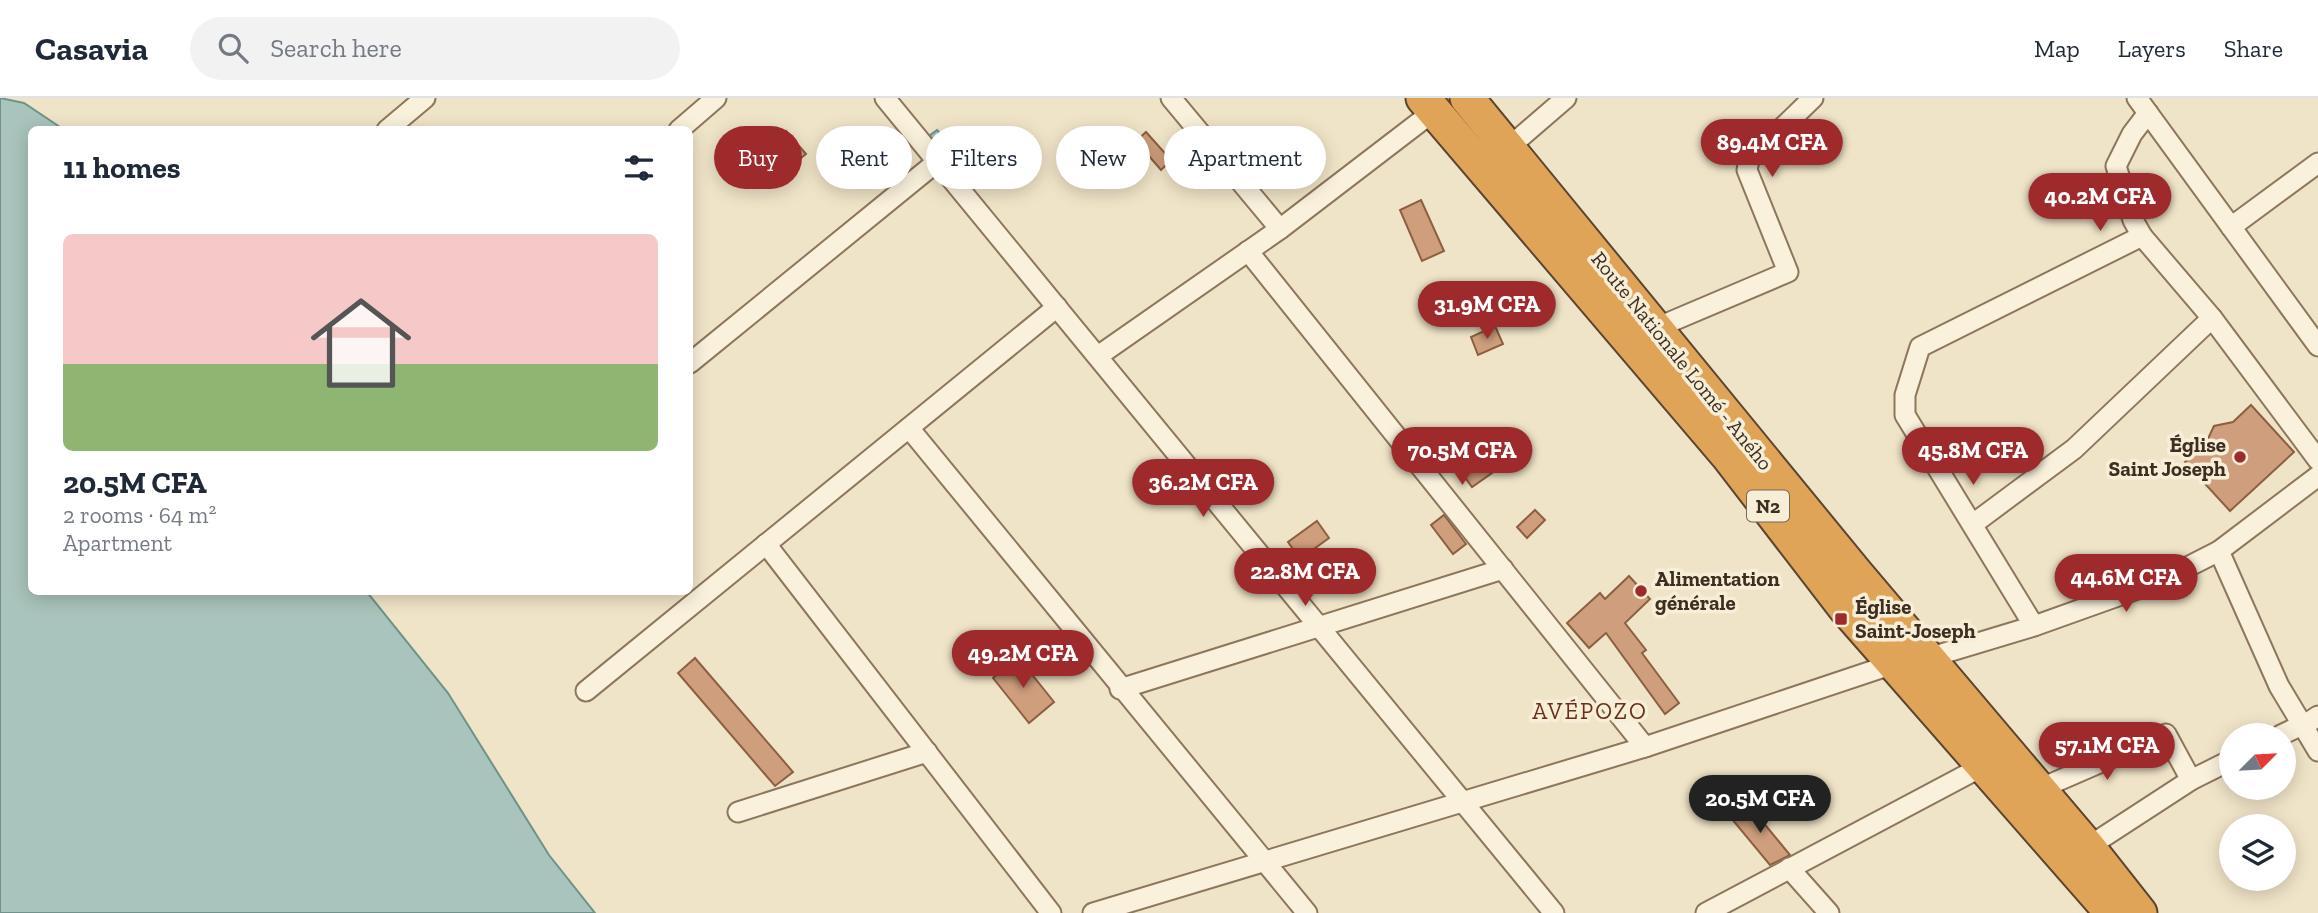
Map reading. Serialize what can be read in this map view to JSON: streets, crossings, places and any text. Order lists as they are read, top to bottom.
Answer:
{
  "streets": {
    "highway": ["Route Nationale Lomé - Aného", "N2"]
  },
  "districts": ["AVÉPOZO"],
  "places": {
    "other": ["Église Saint Joseph", "Alimentation générale"],
    "transit": ["Église Saint-Joseph"]
  },
  "north": "top right",
  "page": {
    "header": "Casavia",
    "search": "Search here",
    "nav": ["Map", "Layers", "Share"],
    "price": [
      "89.4M CFA",
      "40.2M CFA",
      "31.9M CFA",
      "70.5M CFA",
      "45.8M CFA",
      "36.2M CFA",
      "22.8M CFA",
      "44.6M CFA",
      "49.2M CFA",
      "57.1M CFA",
      "20.5M CFA"
    ],
    "chip": [
      "Buy",
      "Rent",
      "Filters",
      "New",
      "Apartment"
    ],
    "heading": "11 homes",
    "list": [
      {
        "name": "20.5M CFA",
        "note": "2 rooms · 64 m² · Apartment"
      }
    ]
  }
}
